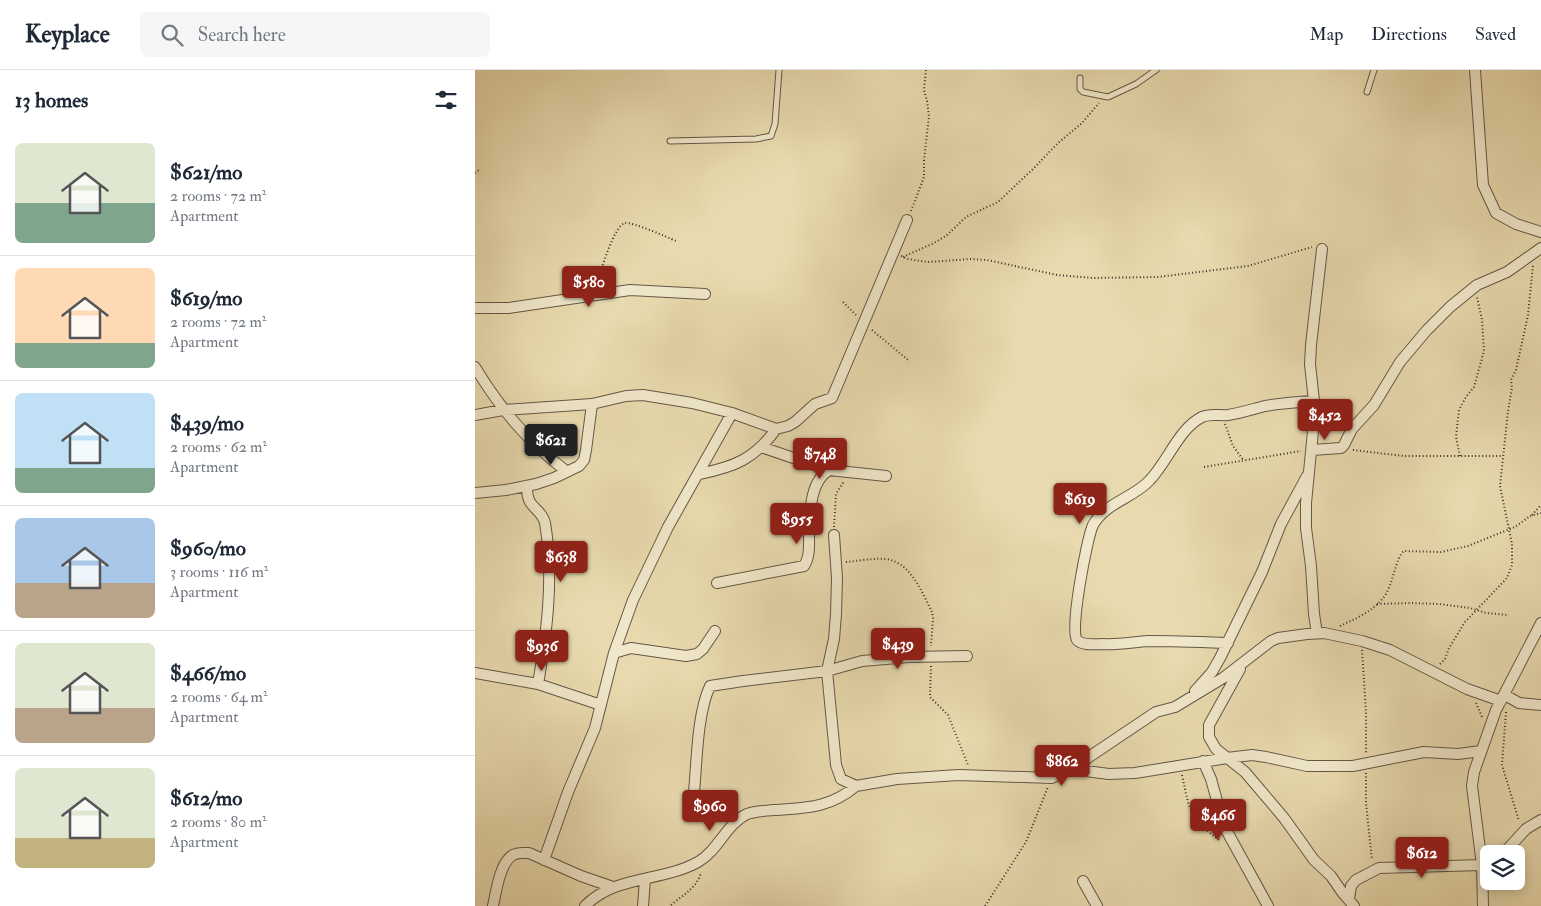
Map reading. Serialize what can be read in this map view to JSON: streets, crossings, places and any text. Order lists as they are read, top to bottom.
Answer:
{
  "page": {
    "header": "Keyplace",
    "search": "Search here",
    "nav": ["Map", "Directions", "Saved"],
    "heading": "13 homes",
    "list": [
      {
        "name": "$621/mo",
        "note": "2 rooms · 72 m² · Apartment"
      },
      {
        "name": "$619/mo",
        "note": "2 rooms · 72 m² · Apartment"
      },
      {
        "name": "$439/mo",
        "note": "2 rooms · 62 m² · Apartment"
      },
      {
        "name": "$960/mo",
        "note": "3 rooms · 116 m² · Apartment"
      },
      {
        "name": "$466/mo",
        "note": "2 rooms · 64 m² · Apartment"
      },
      {
        "name": "$612/mo",
        "note": "2 rooms · 80 m² · Apartment"
      }
    ],
    "price": [
      "$580",
      "$452",
      "$621",
      "$748",
      "$619",
      "$955",
      "$638",
      "$439",
      "$936",
      "$862",
      "$960",
      "$466",
      "$612"
    ]
  }
}
